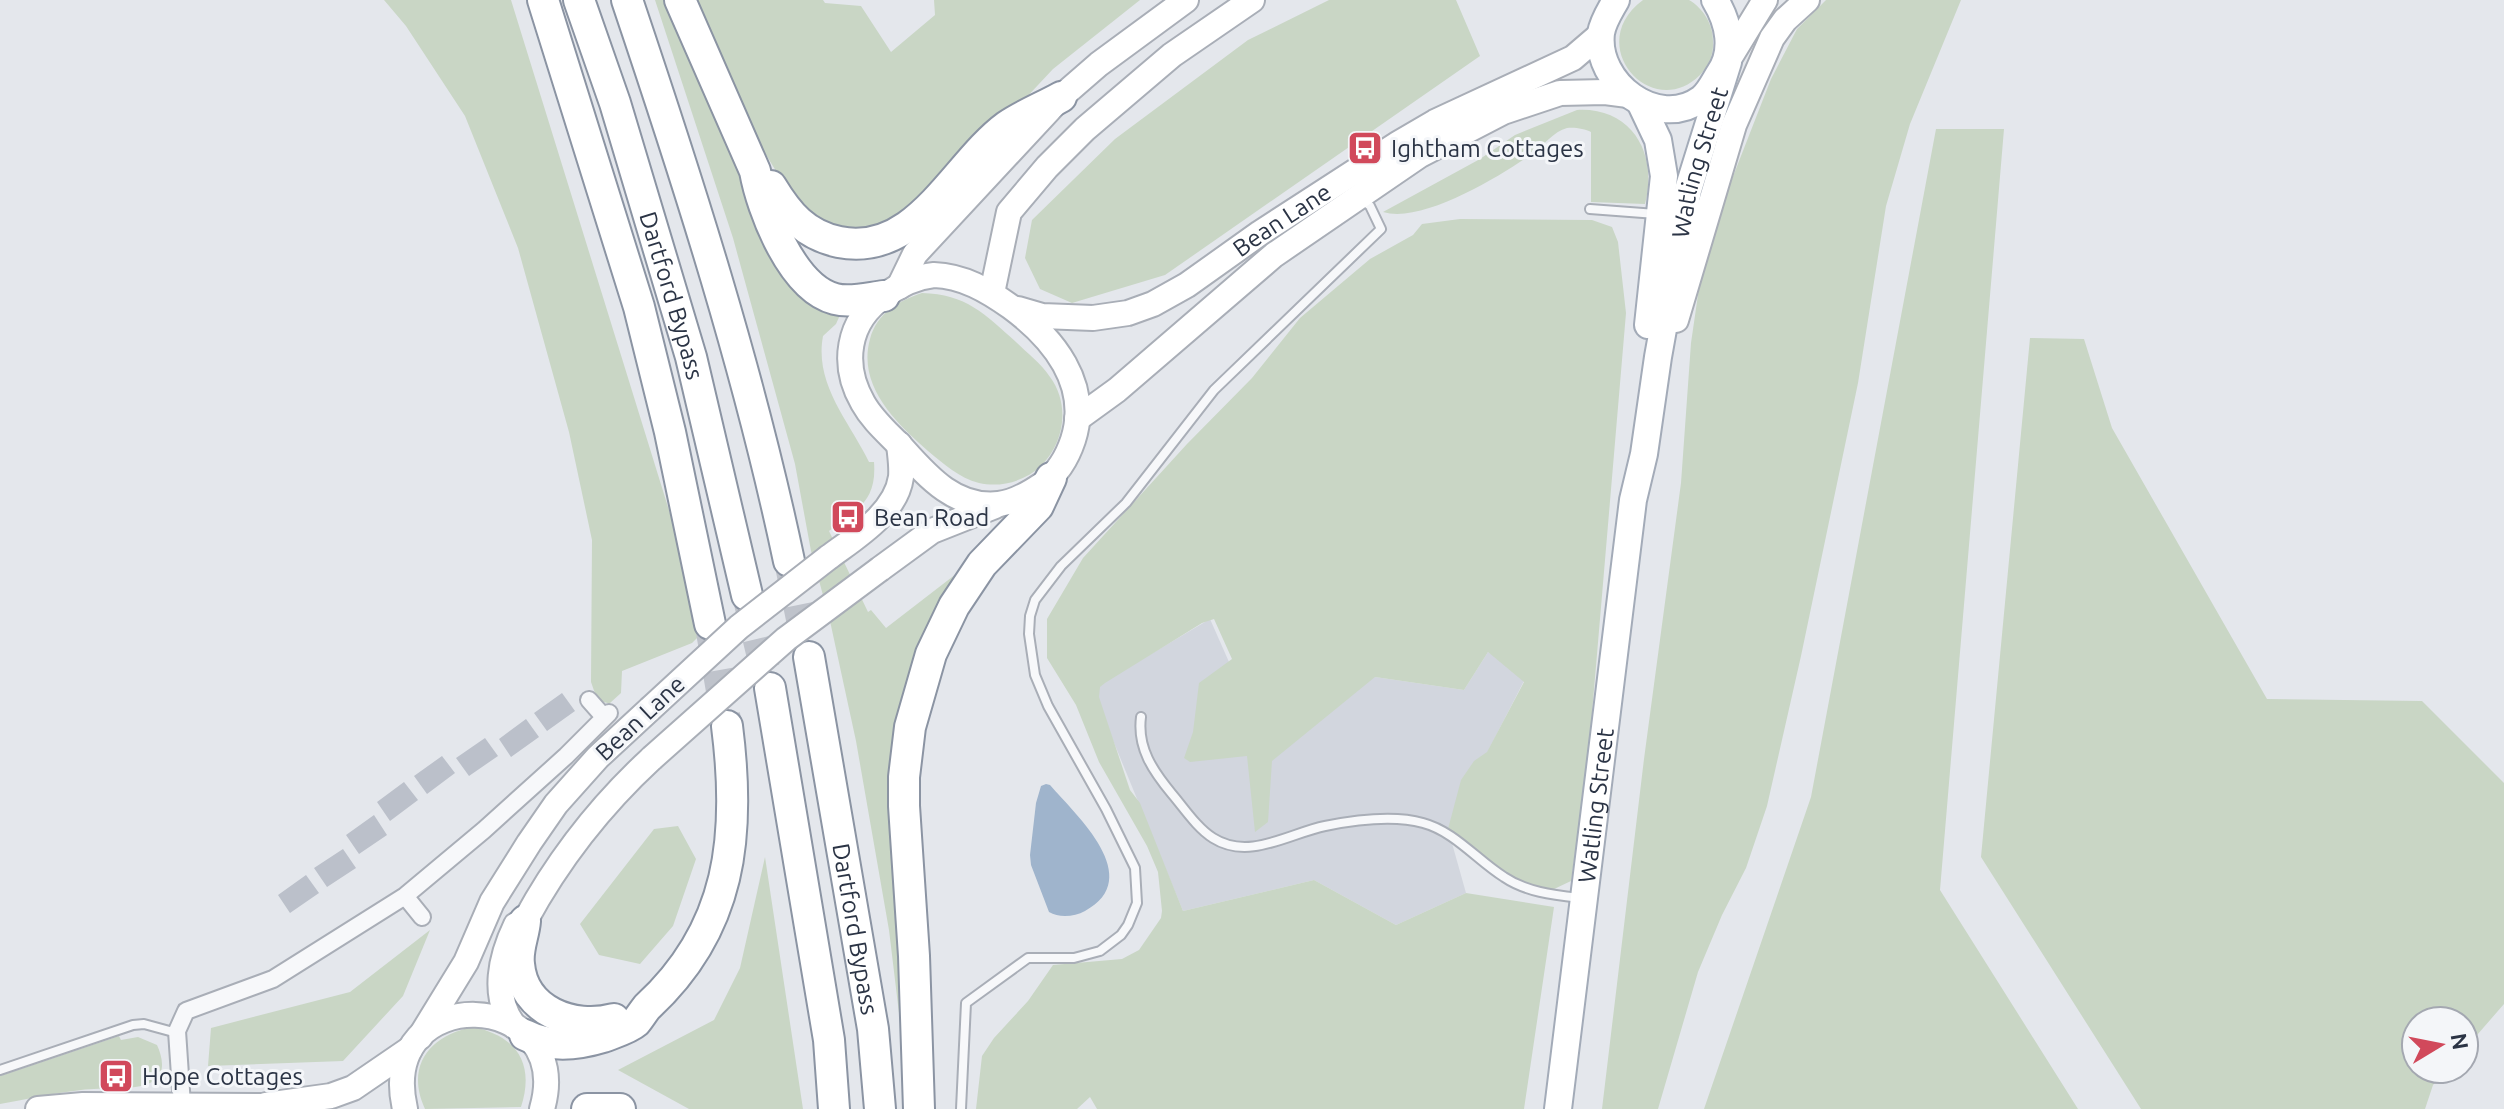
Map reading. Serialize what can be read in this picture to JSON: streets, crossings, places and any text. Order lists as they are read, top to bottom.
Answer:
{
  "streets": {
    "highway": ["Dartford Bypass"],
    "main road": ["Watling Street", "Bean Lane"]
  },
  "crossings": [
    ["Watling Street", "Bean Lane"]
  ],
  "places": {
    "bus stop": ["Ightham Cottages", "Bean Road", "Hope Cottages"]
  },
  "north": "right"
}
